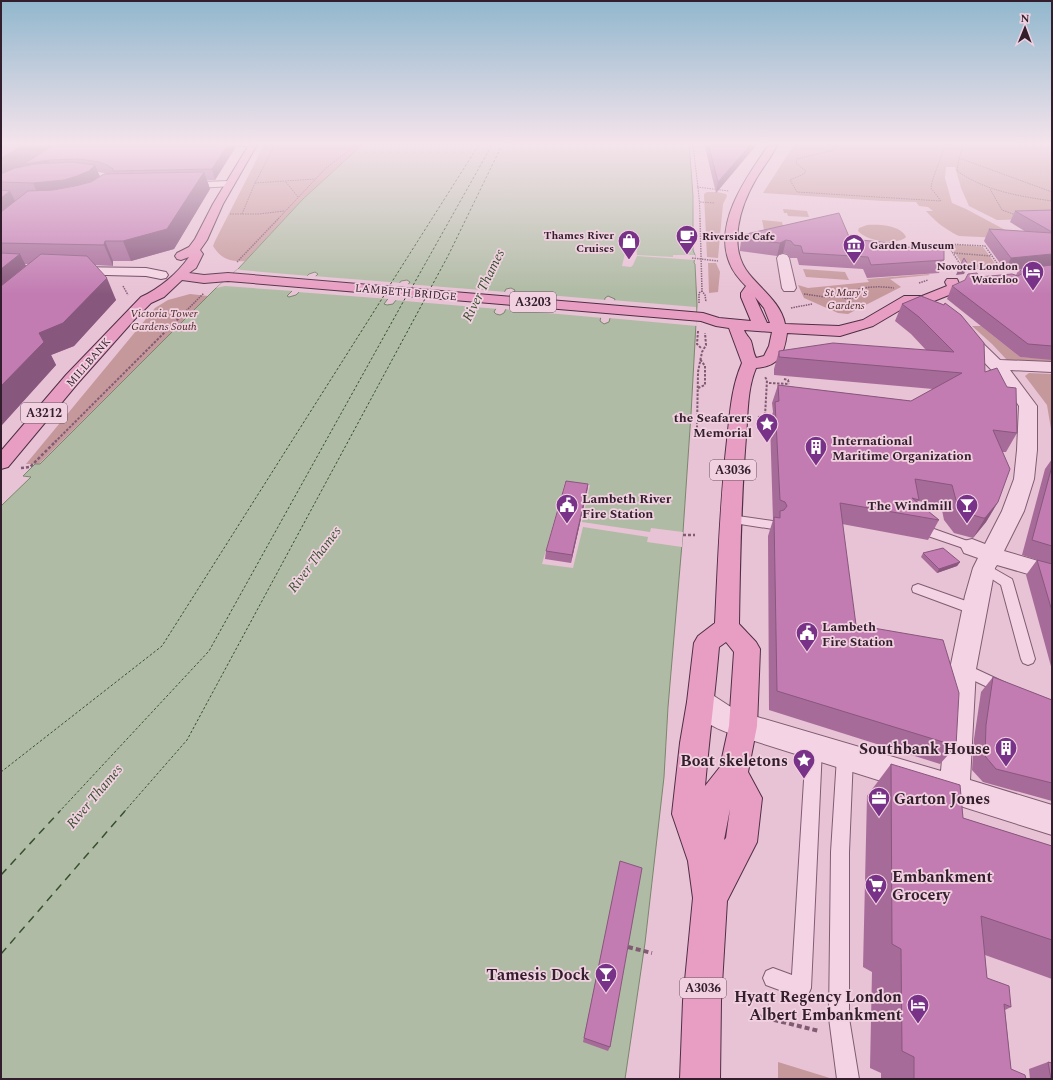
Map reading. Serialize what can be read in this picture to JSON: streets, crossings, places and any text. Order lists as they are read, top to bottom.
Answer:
{
  "streets": {
    "main road": [
      "LAMBETH BRIDGE",
      "A3203",
      "MILLBANK",
      "A3212",
      "A3036"
    ]
  },
  "crossings": [
    ["LAMBETH BRIDGE", "A3203"],
    ["LAMBETH BRIDGE", "MILLBANK"],
    ["LAMBETH BRIDGE", "A3036"],
    ["A3203", "A3036"]
  ],
  "water": ["River Thames"],
  "parks": ["St Mary's Gardens", "Victoria Tower Gardens South"],
  "places": {
    "cafe": ["Riverside Cafe"],
    "shop": ["Thames River Cruises"],
    "museum": ["Garden Museum"],
    "hotel": ["Novotel London Waterloo", "Hyatt Regency London Albert Embankment"],
    "place": ["the Seafarers Memorial", "Boat skeletons"],
    "building": ["International Maritime Organization", "Southbank House"],
    "public building": ["Lambeth River Fire Station", "Lambeth Fire Station"],
    "bar": ["The Windmill", "Tamesis Dock"],
    "office": ["Garton Jones"],
    "supermarket": ["Embankment Grocery"]
  },
  "north": "top"
}
